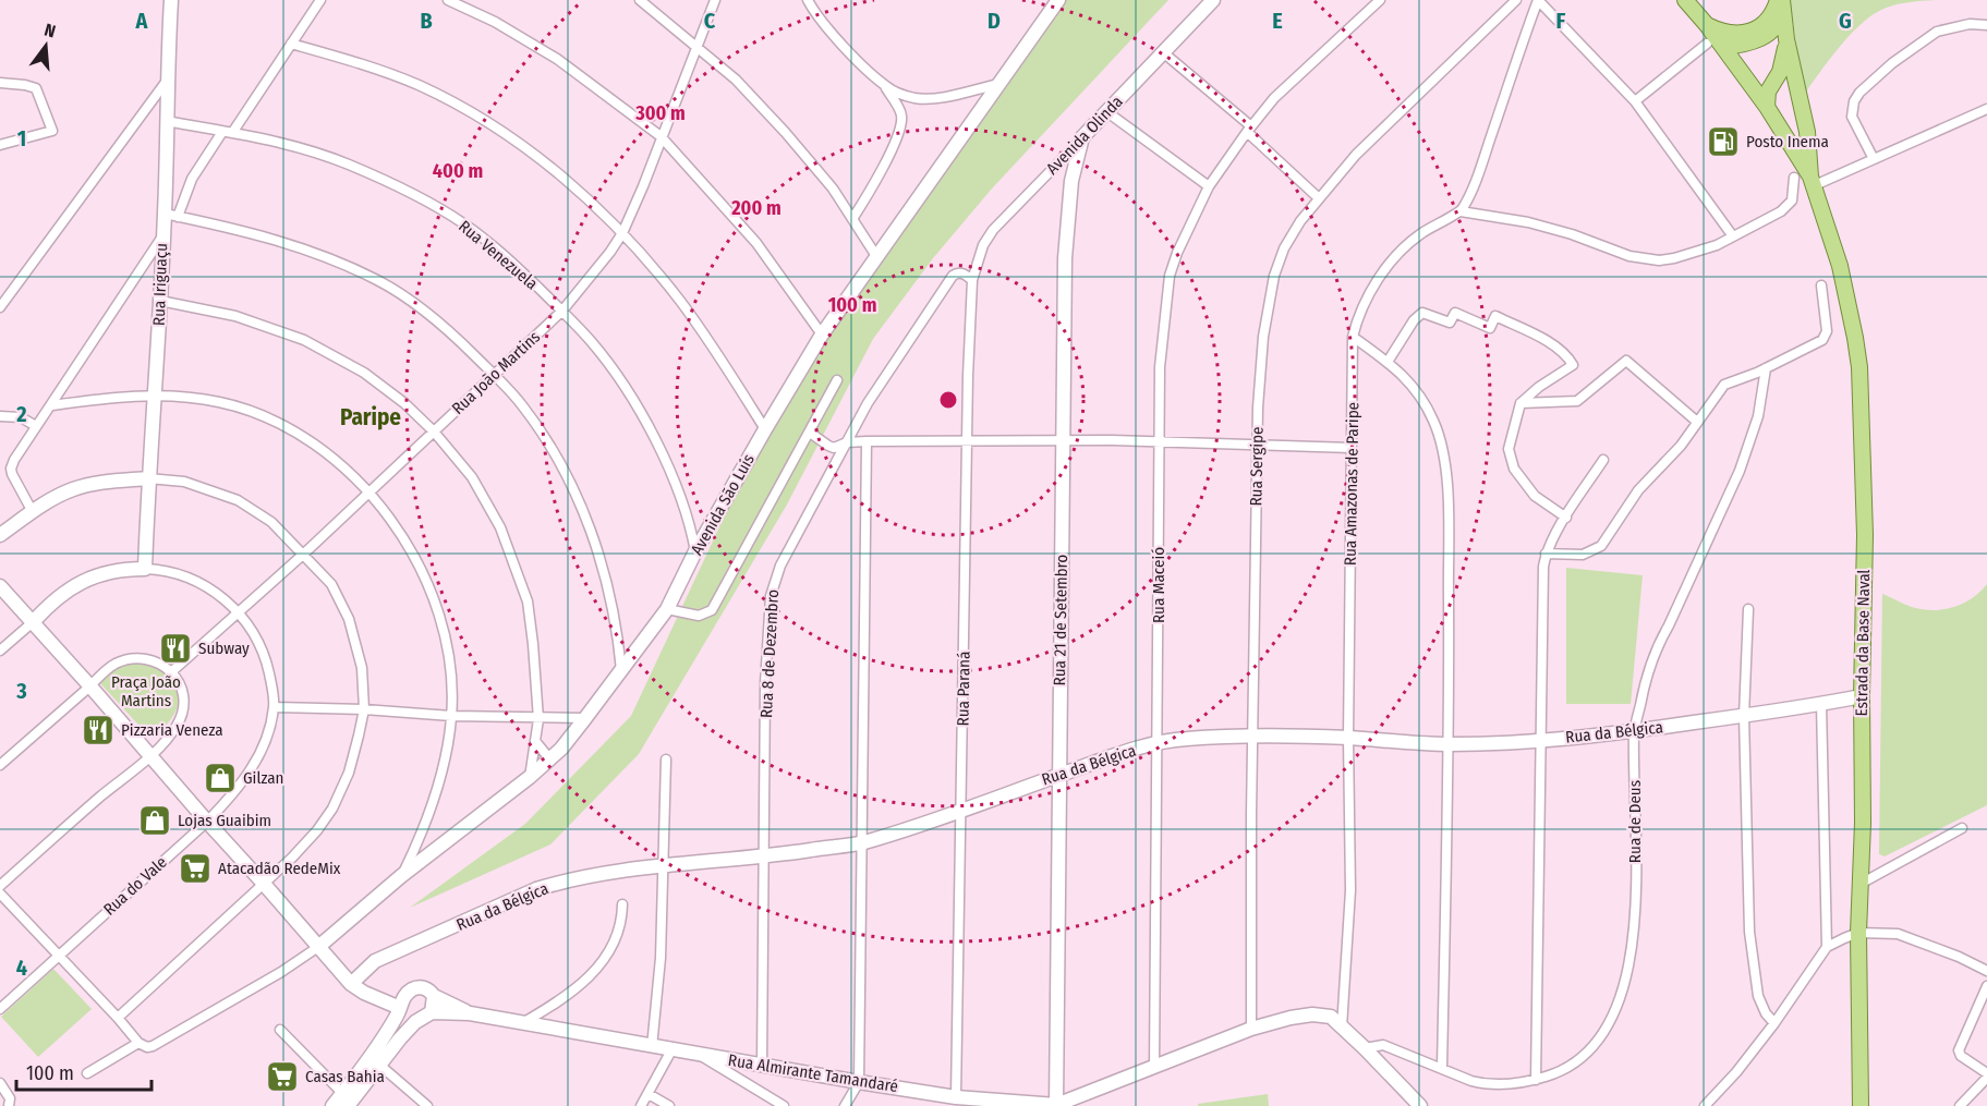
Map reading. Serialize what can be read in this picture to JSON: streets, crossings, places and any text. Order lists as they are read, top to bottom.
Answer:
{
  "streets": {
    "main road": [
      "Avenida Olinda",
      "Rua Iriguaçu",
      "Avenida São Luís",
      "Rua 21 de Setembro",
      "Estrada da Base Naval",
      "Rua da Bélgica",
      "Rua do Vale",
      "Rua Almirante Tamandaré"
    ],
    "street": [
      "Rua Venezuela",
      "Rua João Martins",
      "Rua Sergipe",
      "Rua Amazonas de Paripe",
      "Rua Maceió",
      "Rua 8 de Dezembro",
      "Rua Paraná",
      "Rua de Deus"
    ]
  },
  "crossings": [
    ["Avenida Olinda", "Rua 21 de Setembro"],
    ["Avenida Olinda", "Rua 8 de Dezembro"],
    ["Avenida Olinda", "Rua Paraná"],
    ["Rua Venezuela", "Rua Iriguaçu"],
    ["Rua Venezuela", "Rua João Martins"],
    ["Rua Venezuela", "Avenida São Luís"],
    ["Rua Iriguaçu", "Rua do Vale"],
    ["Rua João Martins", "Rua do Vale"],
    ["Rua Sergipe", "Rua da Bélgica"],
    ["Rua Sergipe", "Rua Almirante Tamandaré"],
    ["Rua Amazonas de Paripe", "Rua da Bélgica"],
    ["Rua Amazonas de Paripe", "Rua Almirante Tamandaré"],
    ["Rua Maceió", "Rua da Bélgica"],
    ["Rua Maceió", "Rua Almirante Tamandaré"],
    ["Rua 21 de Setembro", "Rua da Bélgica"],
    ["Rua 21 de Setembro", "Rua Almirante Tamandaré"],
    ["Estrada da Base Naval", "Rua da Bélgica"],
    ["Rua 8 de Dezembro", "Rua Paraná"],
    ["Rua 8 de Dezembro", "Rua da Bélgica"],
    ["Rua 8 de Dezembro", "Rua Almirante Tamandaré"],
    ["Rua Paraná", "Rua da Bélgica"],
    ["Rua Paraná", "Rua Almirante Tamandaré"],
    ["Rua da Bélgica", "Rua de Deus"],
    ["Rua de Deus", "Rua Almirante Tamandaré"]
  ],
  "districts": ["Paripe"],
  "parks": ["Praça João Martins"],
  "places": {
    "fuel station": ["Posto Inema"],
    "restaurant": ["Subway", "Pizzaria Veneza"],
    "shop": ["Gilzan", "Lojas Guaibim"],
    "supermarket": ["Atacadão RedeMix", "Casas Bahia"]
  },
  "scale_bar": "100 m",
  "north": "top",
  "grid": {
    "columns": [
      "A",
      "B",
      "C",
      "D",
      "E",
      "F",
      "G"
    ],
    "rows": [
      "1",
      "2",
      "3",
      "4"
    ]
  },
  "rings": [
    "300 m",
    "400 m",
    "200 m",
    "100 m"
  ]
}
